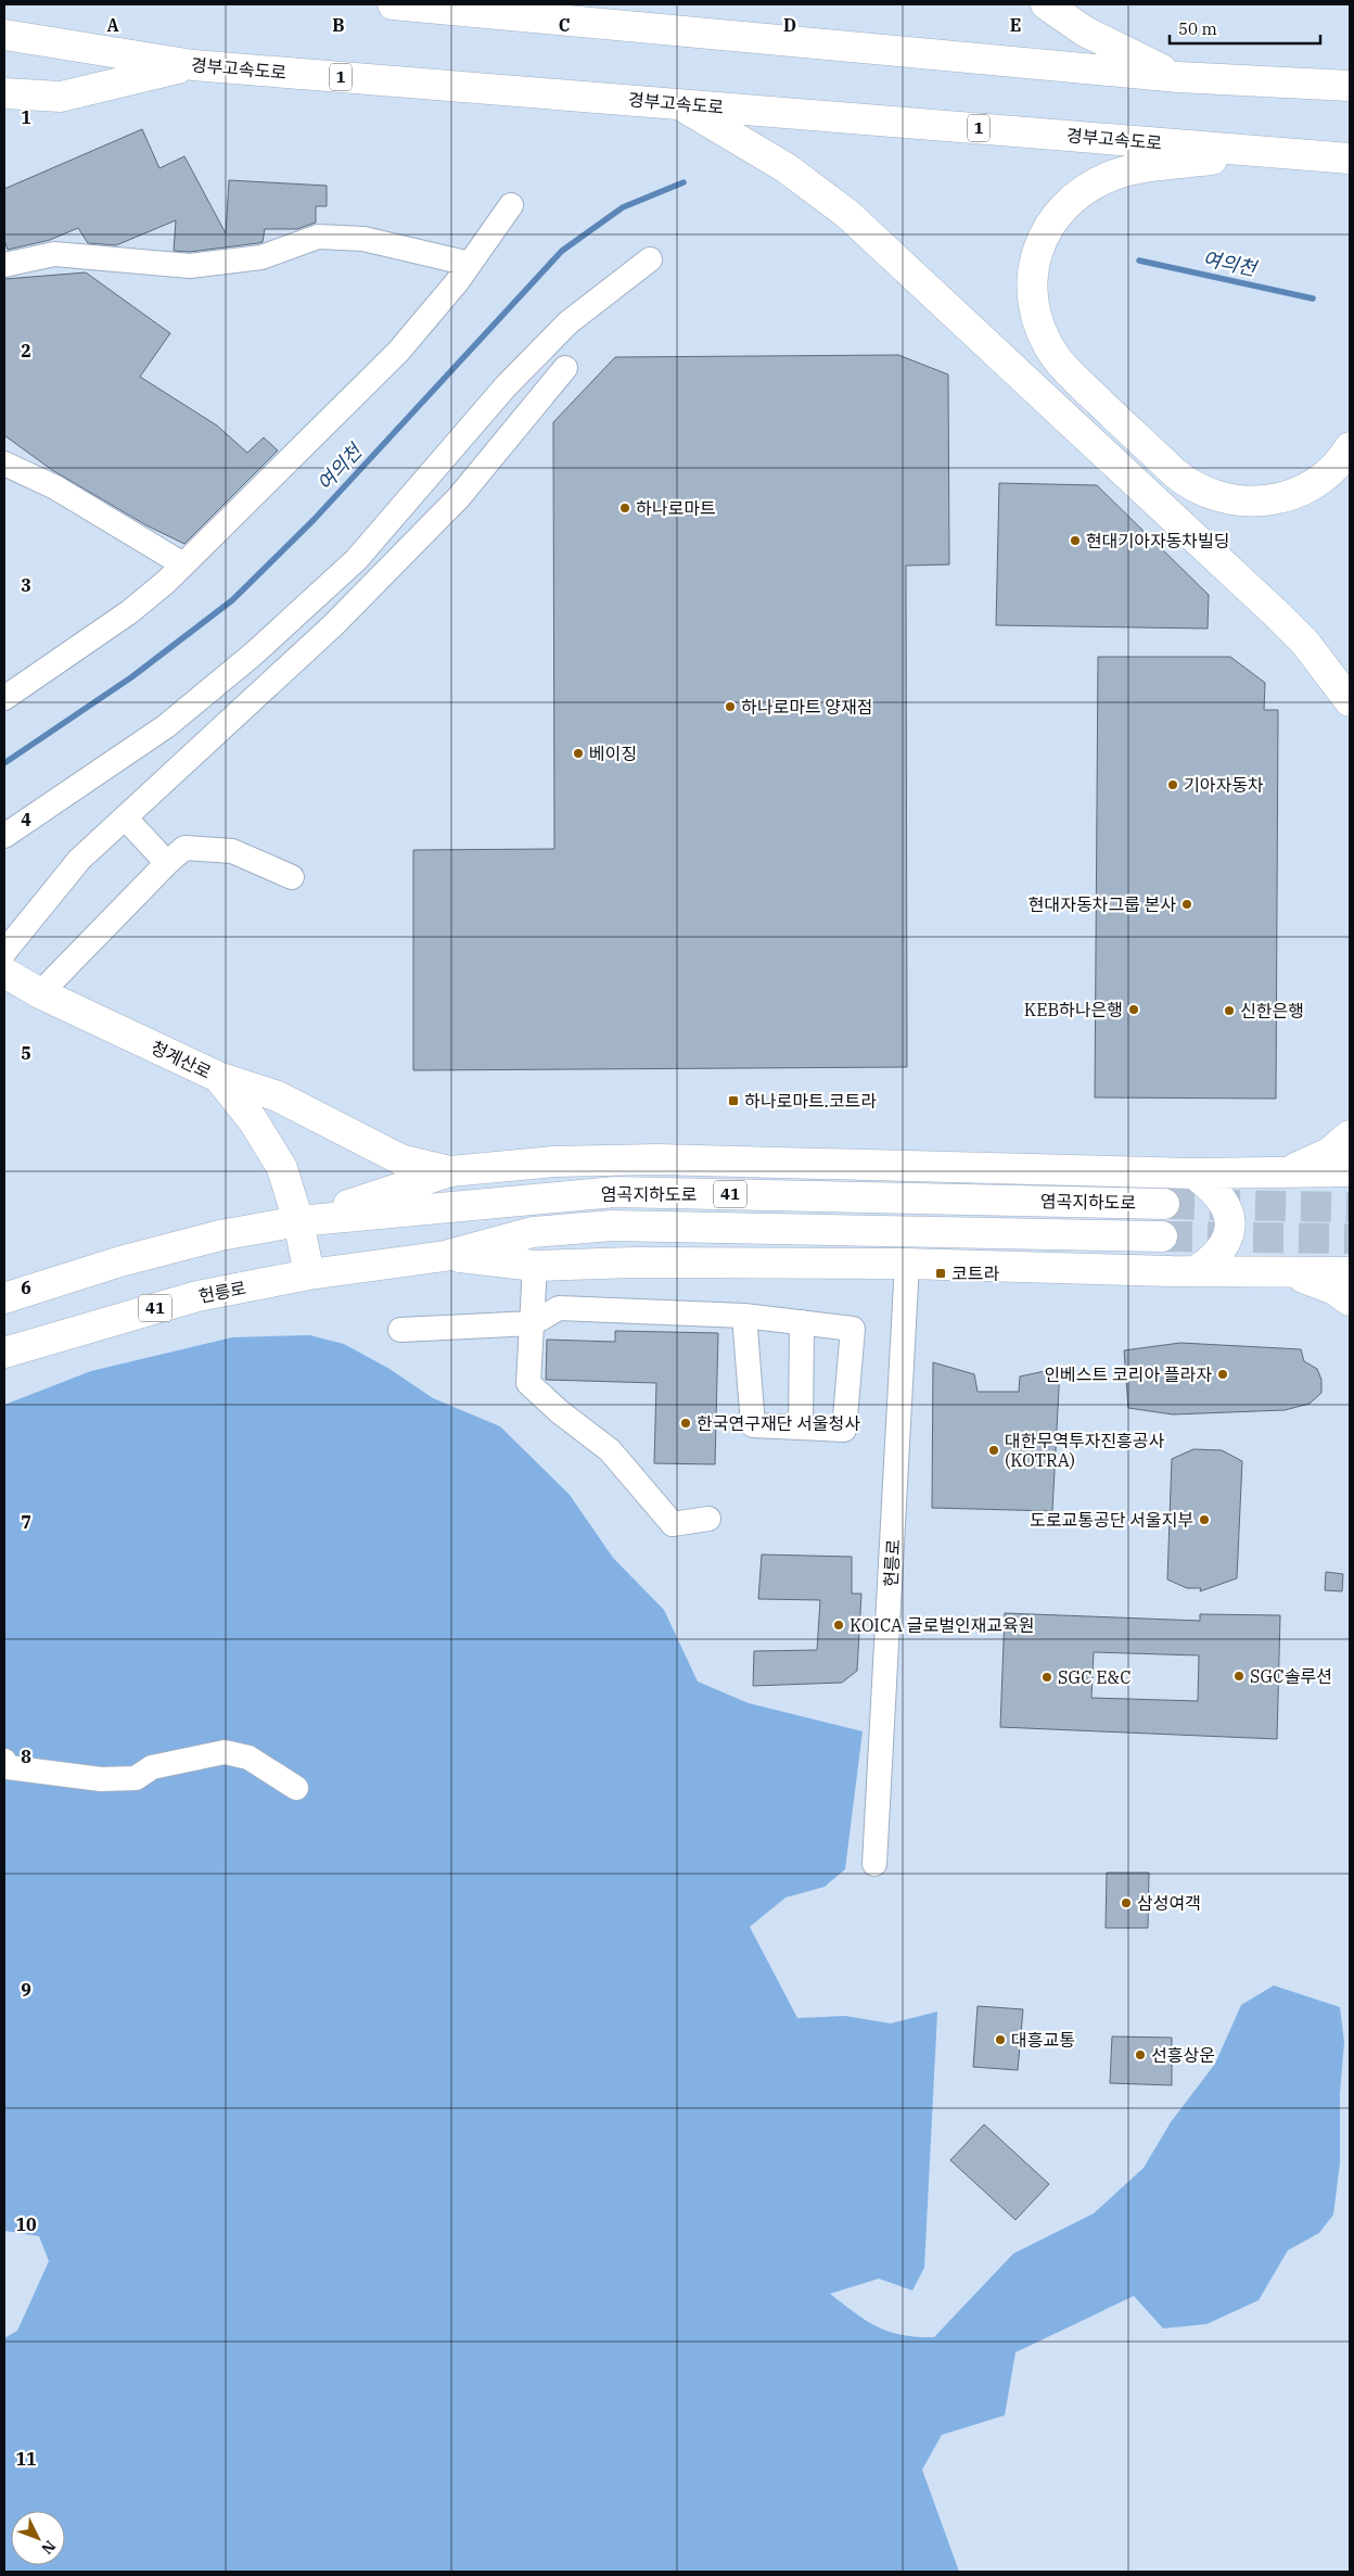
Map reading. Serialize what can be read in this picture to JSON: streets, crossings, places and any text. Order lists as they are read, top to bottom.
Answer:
{
  "streets": {
    "main road": [
      "경부고속도로",
      "1",
      "청계산로",
      "염곡지하도로",
      "41",
      "헌릉로"
    ]
  },
  "crossings": [
    ["청계산로", "염곡지하도로"],
    ["청계산로", "41"],
    ["청계산로", "헌릉로"],
    ["염곡지하도로", "41"],
    ["염곡지하도로", "헌릉로"]
  ],
  "water": ["여의천"],
  "places": {
    "other": [
      "하나로마트",
      "현대기아자동차빌딩",
      "하나로마트 양재점",
      "베이징",
      "기아자동차",
      "현대자동차그룹 본사",
      "KEB하나은행",
      "신한은행",
      "인베스트 코리아 플라자",
      "한국연구재단 서울청사",
      "대한무역투자진흥공사 (KOTRA)",
      "도로교통공단 서울지부",
      "KOICA 글로벌인재교육원",
      "SGC솔루션",
      "SGC E&C",
      "삼성여객",
      "대흥교통",
      "선흥상운"
    ],
    "transit": ["하나로마트.코트라", "코트라"]
  },
  "scale_bar": "50 m",
  "north": "bottom right",
  "grid": {
    "columns": [
      "A",
      "B",
      "C",
      "D",
      "E"
    ],
    "rows": [
      "1",
      "2",
      "3",
      "4",
      "5",
      "6",
      "7",
      "8",
      "9",
      "10",
      "11"
    ]
  }
}
